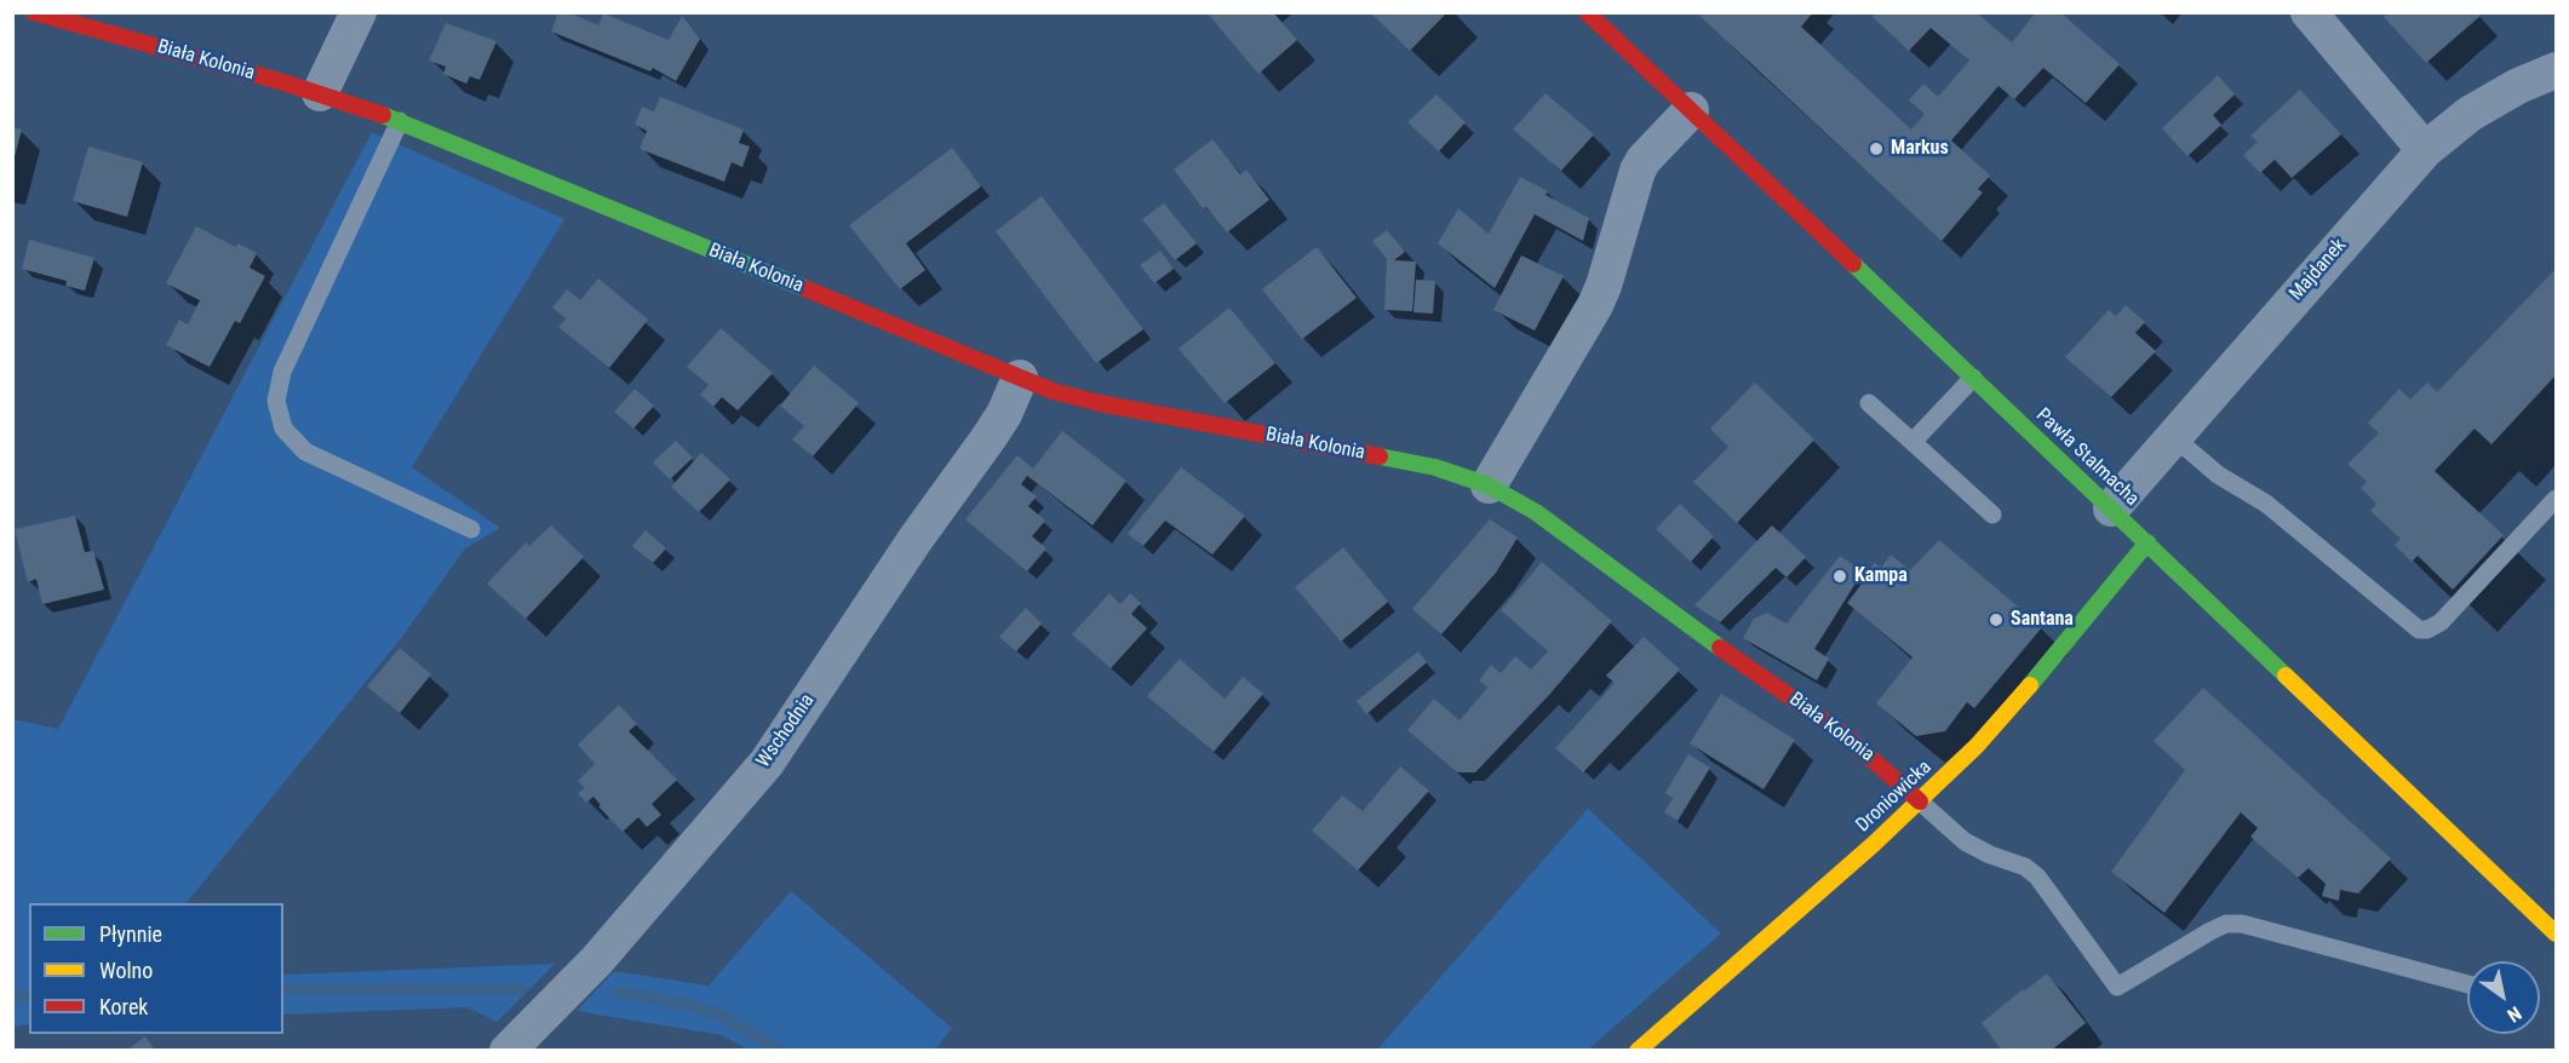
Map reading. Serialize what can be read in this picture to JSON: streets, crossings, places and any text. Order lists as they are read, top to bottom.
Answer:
{
  "streets": {
    "street": [
      "Biała Kolonia",
      "Majdanek",
      "Pawła Stalmacha",
      "Wschodnia",
      "Droniowicka"
    ]
  },
  "crossings": [
    ["Biała Kolonia", "Wschodnia"],
    ["Biała Kolonia", "Droniowicka"],
    ["Majdanek", "Pawła Stalmacha"],
    ["Pawła Stalmacha", "Droniowicka"]
  ],
  "places": ["Markus", "Kampa", "Santana"],
  "legend": ["Płynnie", "Wolno", "Korek"],
  "north": "bottom right"
}
